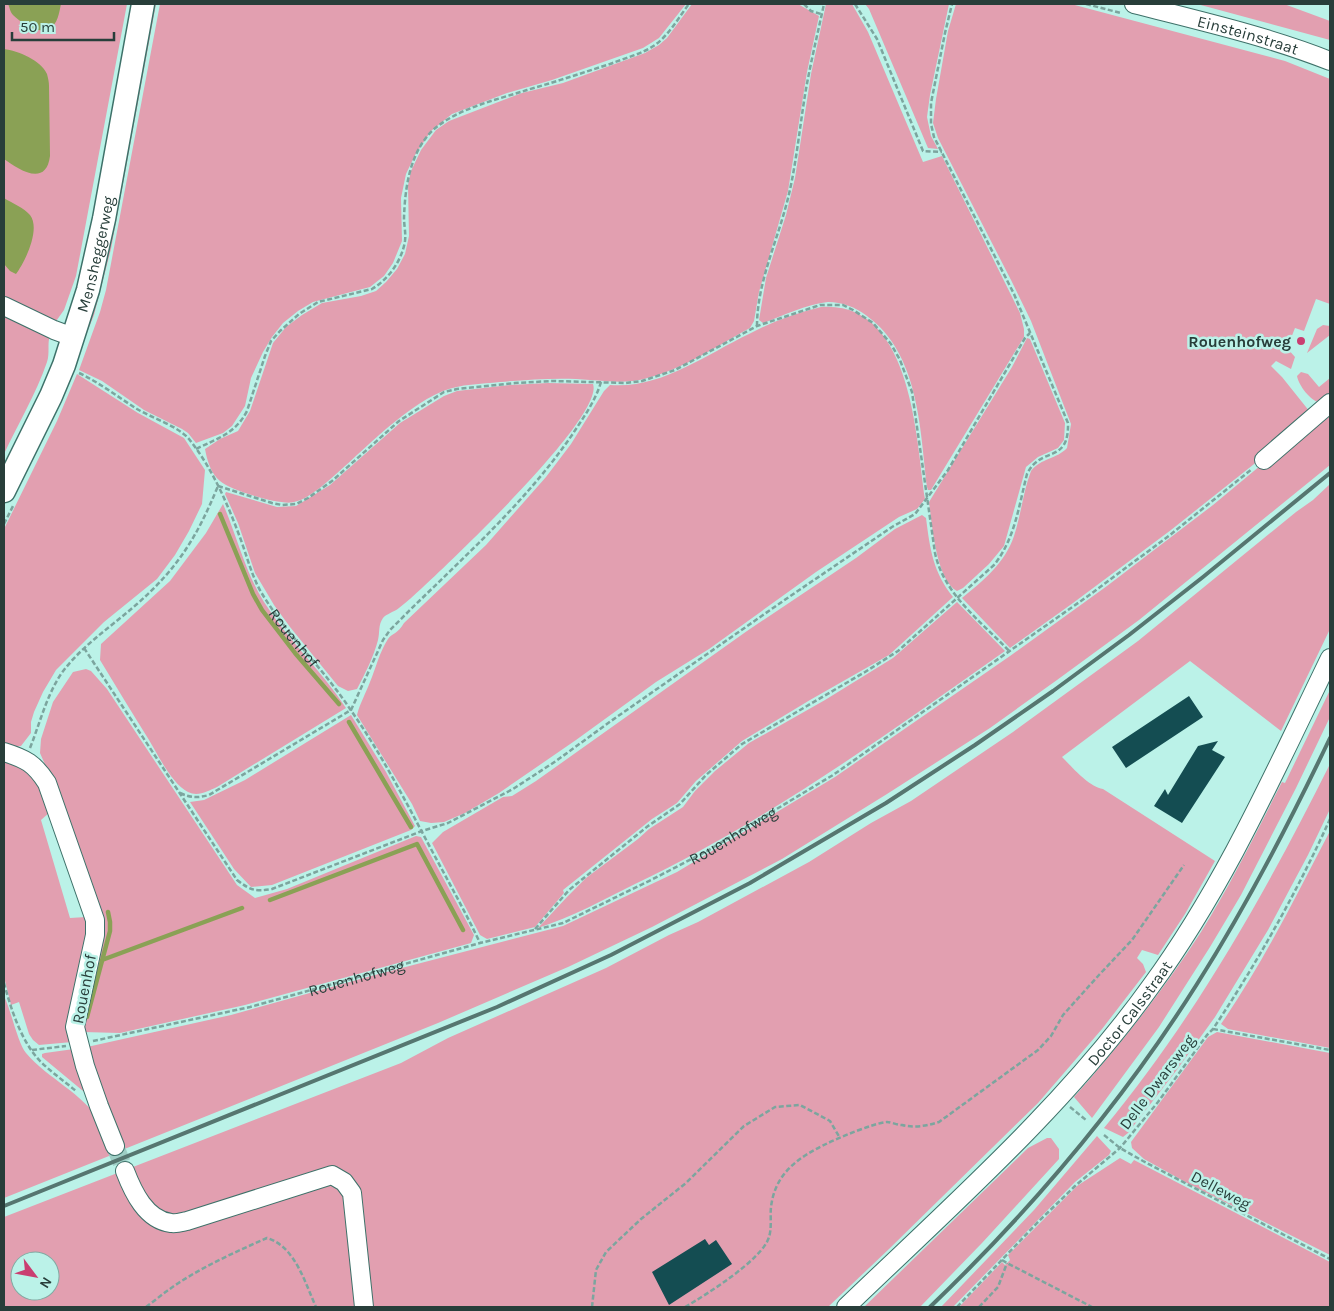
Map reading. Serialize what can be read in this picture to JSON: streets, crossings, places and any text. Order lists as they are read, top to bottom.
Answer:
{
  "streets": {
    "main road": ["Mensheggerweg"],
    "street": ["Einsteinstraat", "Rouenhof", "Doctor Calsstraat"],
    "path": ["Rouenhofweg", "Delle Dwarsweg", "Delleweg"]
  },
  "crossings": [
    ["Rouenhof", "Rouenhofweg"],
    ["Delle Dwarsweg", "Delleweg"]
  ],
  "places": ["Rouenhofweg"],
  "scale_bar": "50 m",
  "north": "bottom right"
}
